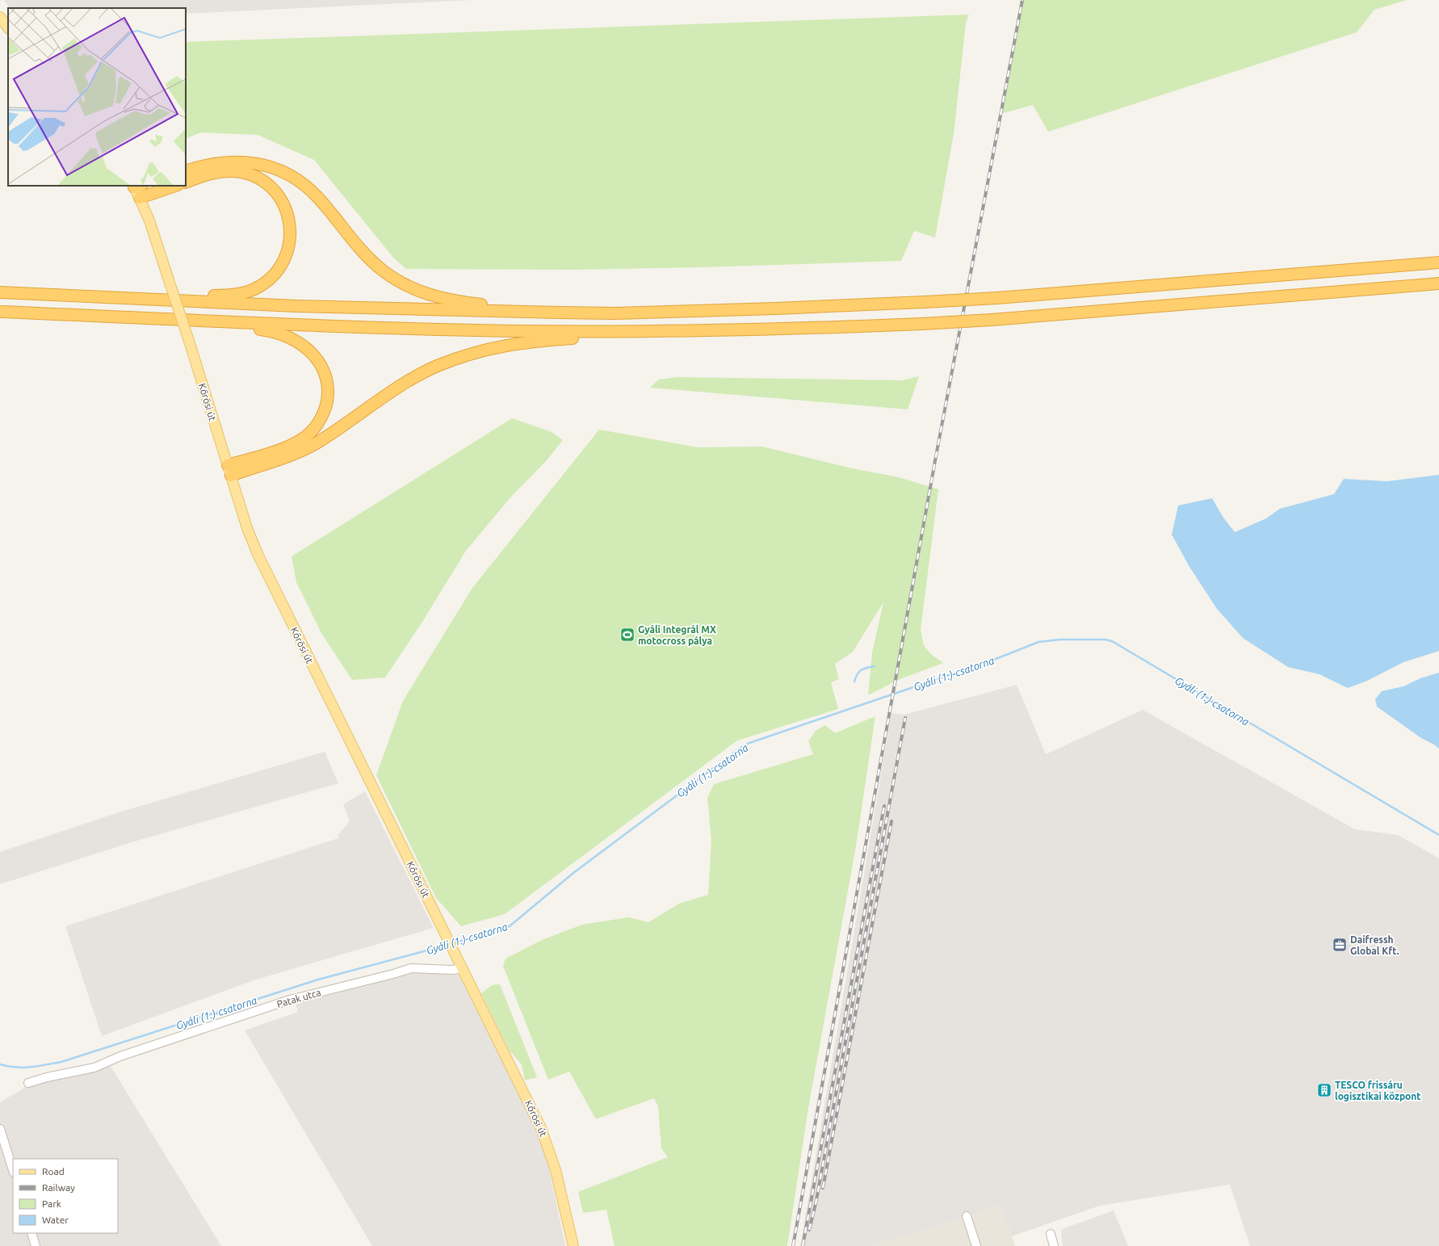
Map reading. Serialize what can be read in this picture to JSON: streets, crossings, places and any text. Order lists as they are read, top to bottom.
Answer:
{
  "streets": {
    "main road": ["Kőrösi út"],
    "street": ["Patak utca"]
  },
  "crossings": [
    ["Kőrösi út", "Patak utca"]
  ],
  "water": ["Gyáli (1.)-csatorna"],
  "places": {
    "sports": ["Gyáli Integrál MX motocross pálya"],
    "office": ["Daifressh Global Kft."],
    "building": ["TESCO frissáru logisztikai központ"]
  },
  "legend": [
    "Road",
    "Railway",
    "Park",
    "Water"
  ]
}
